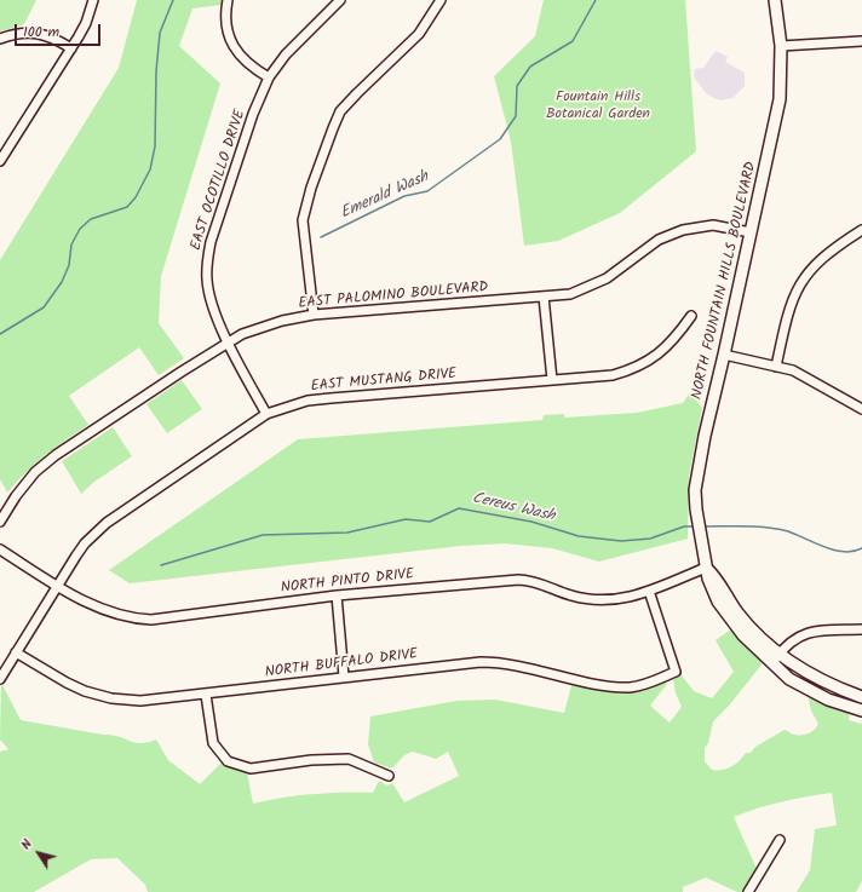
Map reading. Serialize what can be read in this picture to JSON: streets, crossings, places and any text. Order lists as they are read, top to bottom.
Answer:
{
  "streets": {
    "main road": ["NORTH FOUNTAIN HILLS BOULEVARD"],
    "street": [
      "EAST OCOTILLO DRIVE",
      "EAST PALOMINO BOULEVARD",
      "EAST MUSTANG DRIVE",
      "NORTH PINTO DRIVE",
      "NORTH BUFFALO DRIVE"
    ]
  },
  "crossings": [
    ["EAST OCOTILLO DRIVE", "EAST PALOMINO BOULEVARD"],
    ["EAST OCOTILLO DRIVE", "EAST MUSTANG DRIVE"],
    ["NORTH FOUNTAIN HILLS BOULEVARD", "EAST PALOMINO BOULEVARD"],
    ["NORTH FOUNTAIN HILLS BOULEVARD", "NORTH PINTO DRIVE"],
    ["EAST MUSTANG DRIVE", "NORTH PINTO DRIVE"],
    ["EAST MUSTANG DRIVE", "NORTH BUFFALO DRIVE"],
    ["NORTH PINTO DRIVE", "NORTH BUFFALO DRIVE"]
  ],
  "water": ["Emerald Wash", "Cereus Wash"],
  "parks": ["Fountain Hills Botanical Garden"],
  "scale_bar": "100 m",
  "north": "top left"
}
